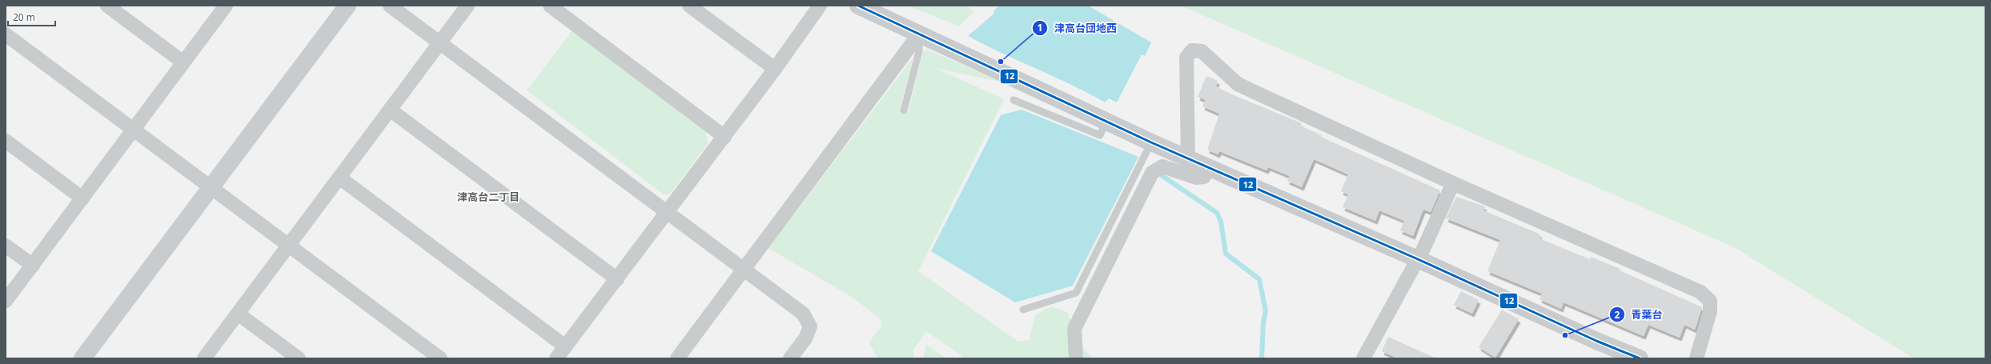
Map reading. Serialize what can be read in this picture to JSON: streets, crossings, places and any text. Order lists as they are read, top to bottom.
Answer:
{
  "districts": ["津高台二丁目"],
  "places": ["津高台団地西", "青葉台"],
  "lines": ["transit line 12"],
  "scale_bar": "20 m"
}
